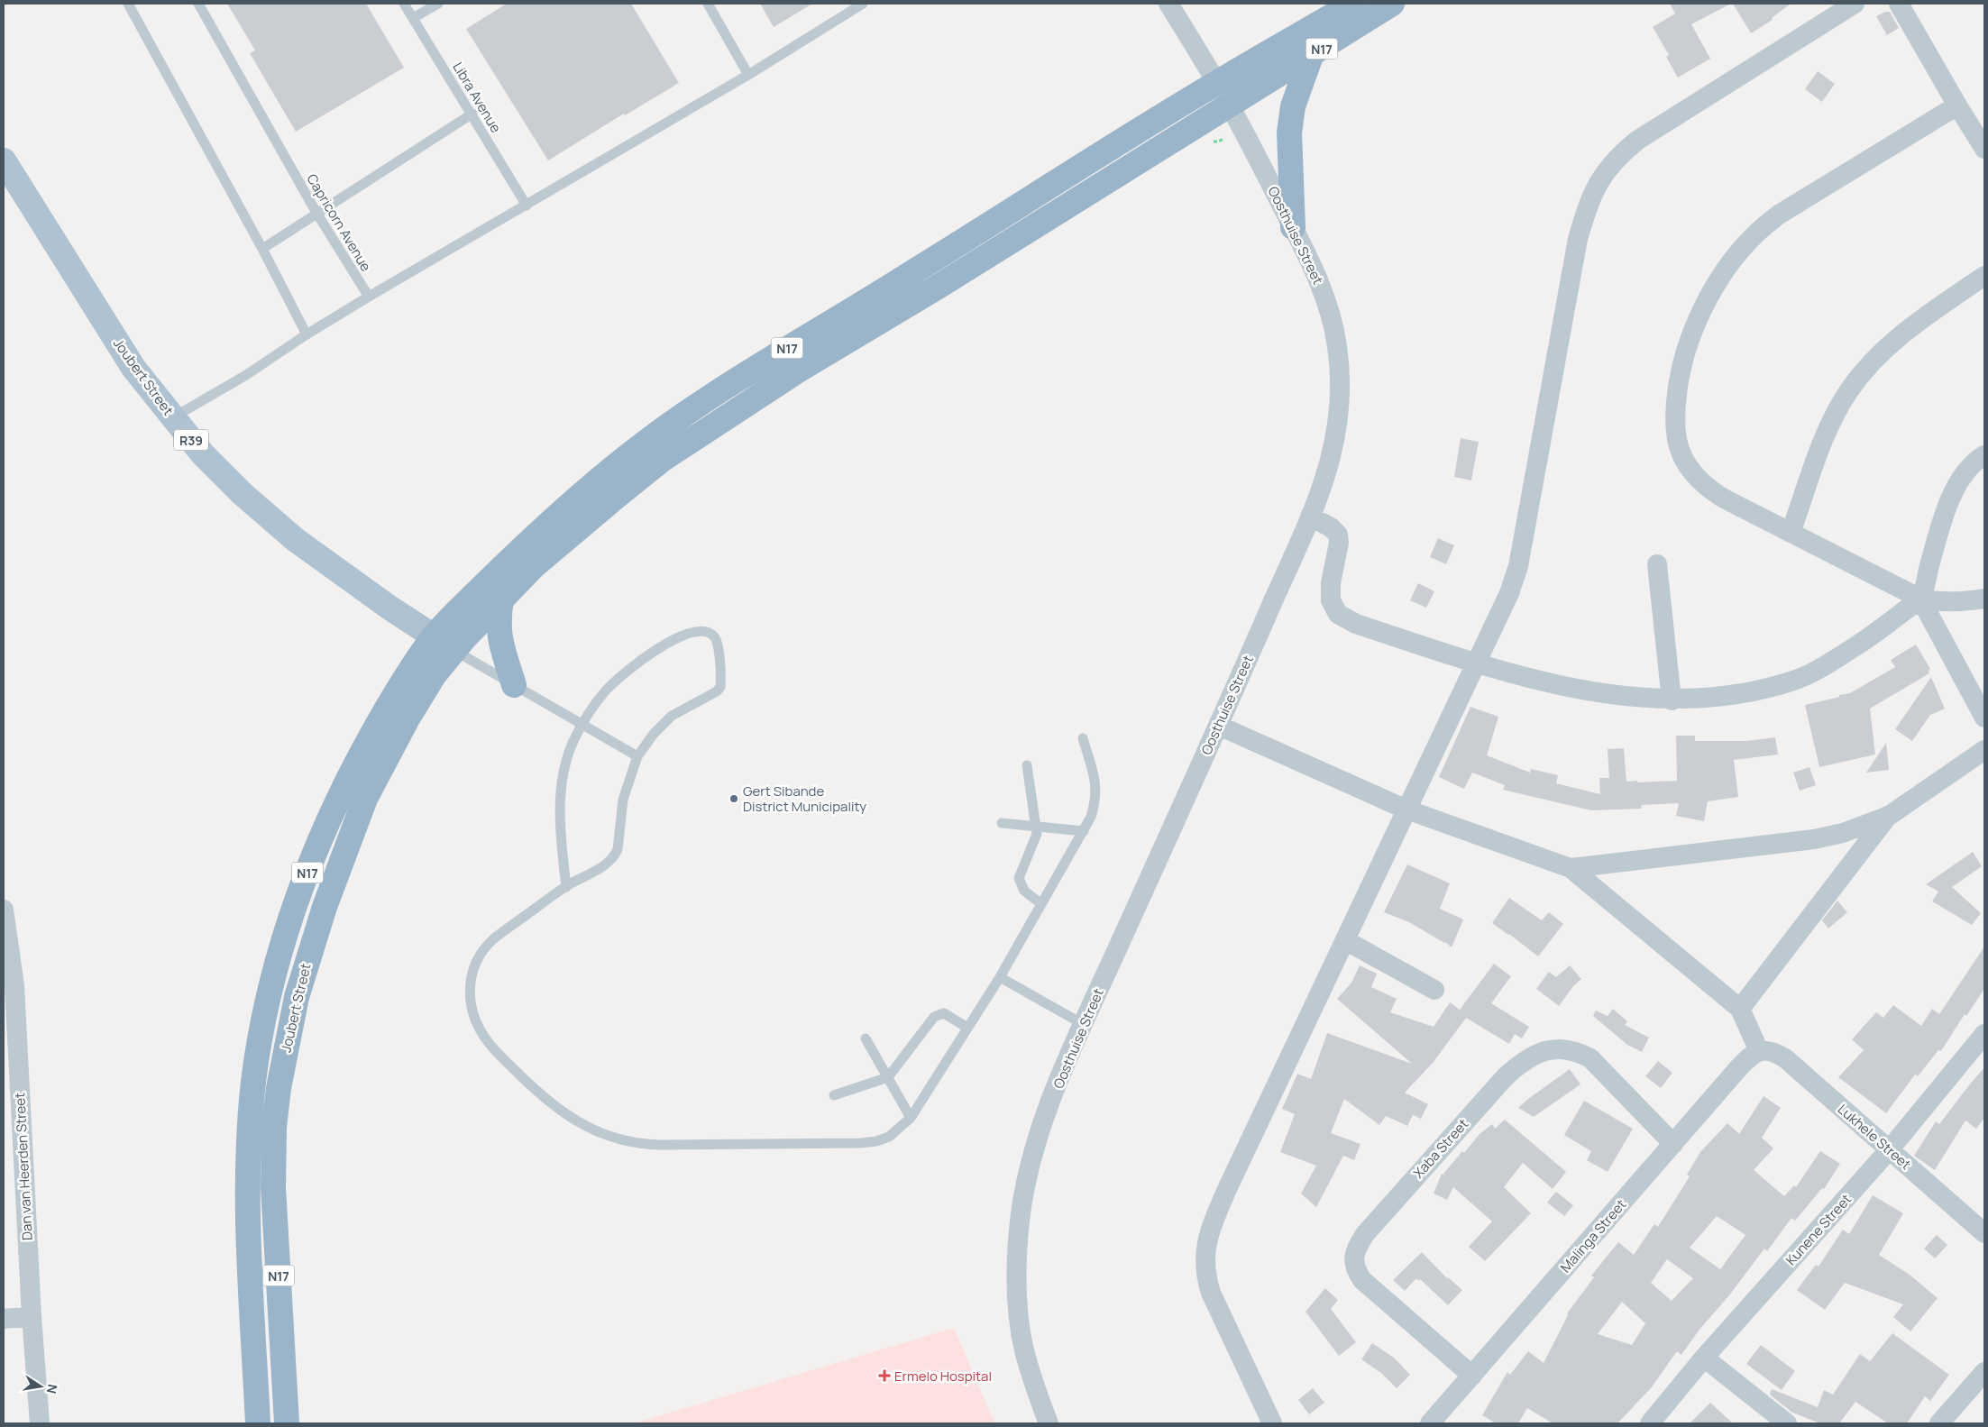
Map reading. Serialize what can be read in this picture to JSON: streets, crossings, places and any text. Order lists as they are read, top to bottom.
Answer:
{
  "streets": {
    "highway": ["N17", "Joubert Street"],
    "main road": ["R39"],
    "street": [
      "Oosthuise Street",
      "Lukhele Street",
      "Xaba Street",
      "Dan van Heerden Street",
      "Kunene Street",
      "Malinga Street"
    ],
    "lane": ["Libra Avenue", "Capricorn Avenue"]
  },
  "crossings": [
    ["N17", "Oosthuise Street"],
    ["N17", "Joubert Street"],
    ["Lukhele Street", "Kunene Street"],
    ["Lukhele Street", "Malinga Street"],
    ["Xaba Street", "Malinga Street"]
  ],
  "places": {
    "other": ["Gert Sibande District Municipality"],
    "health": ["Ermelo Hospital"]
  },
  "north": "right"
}
